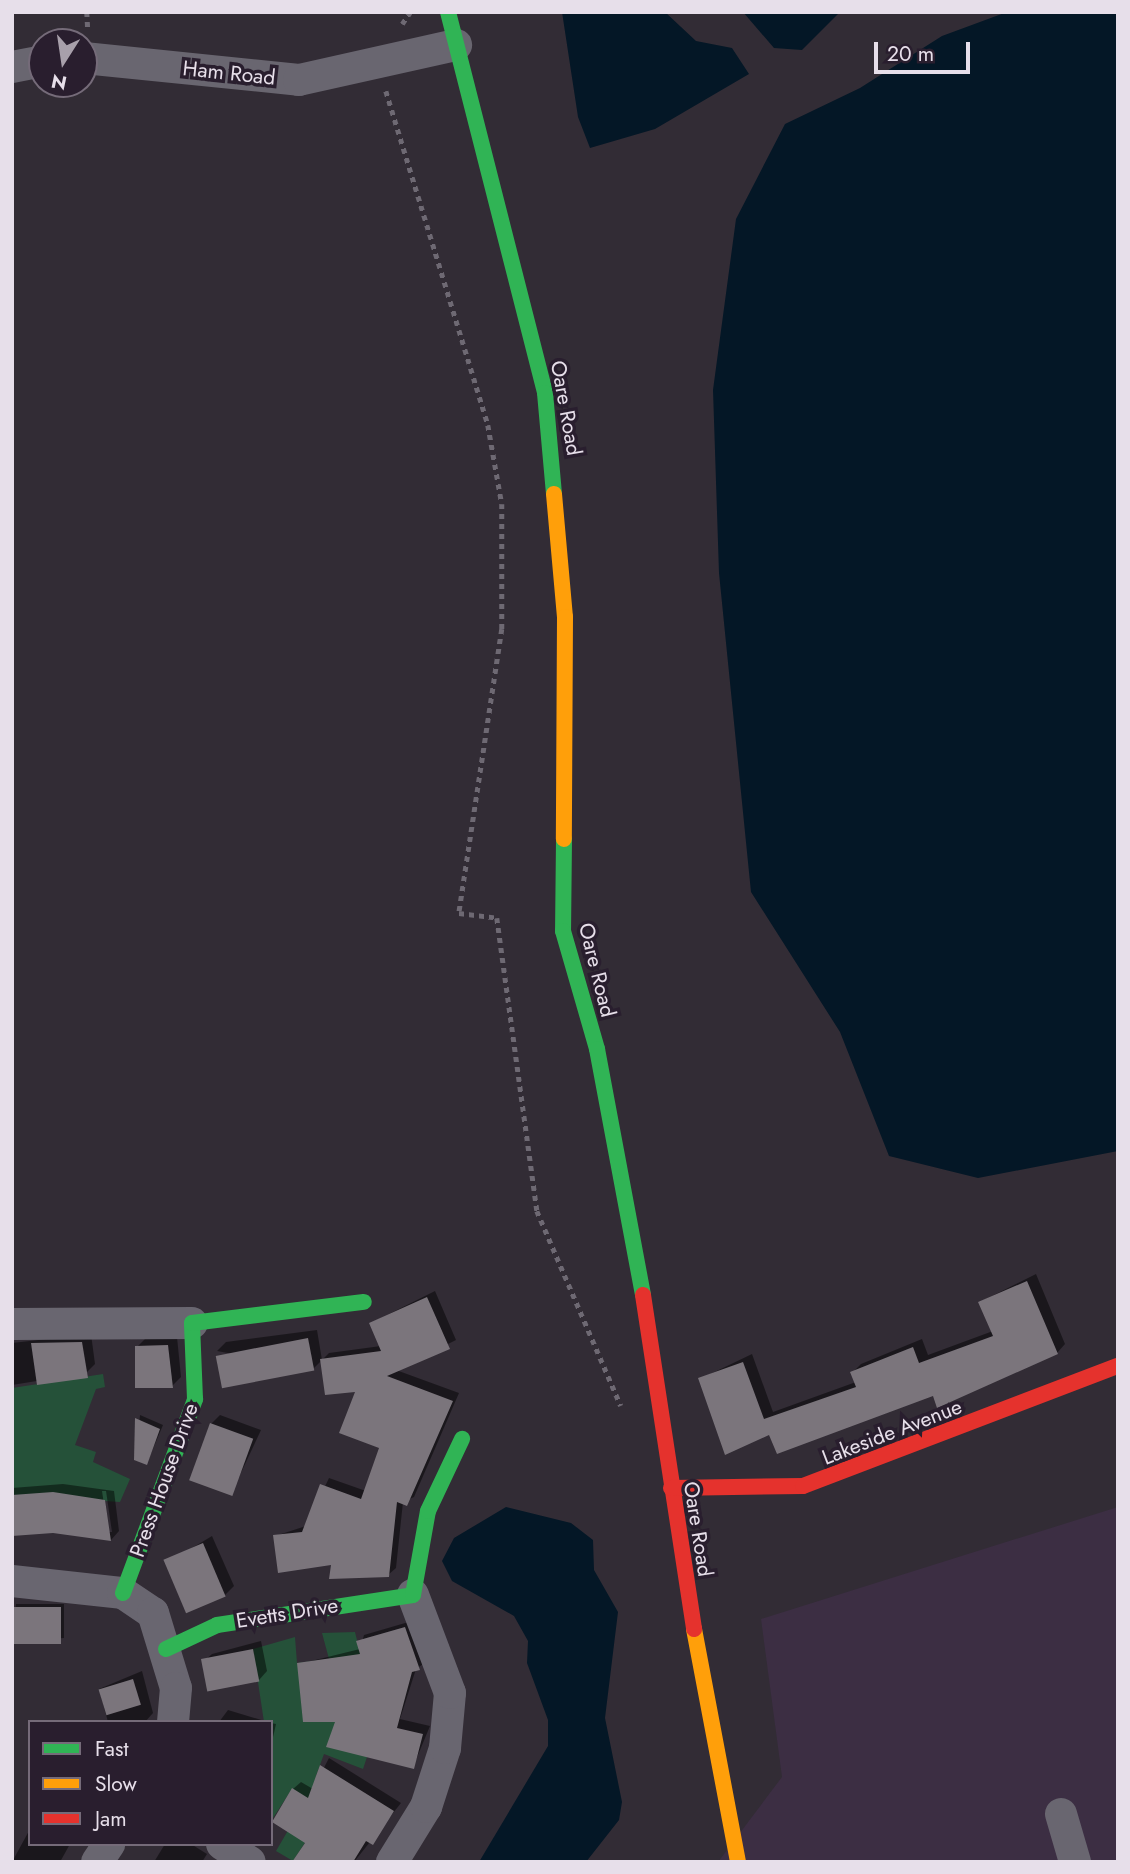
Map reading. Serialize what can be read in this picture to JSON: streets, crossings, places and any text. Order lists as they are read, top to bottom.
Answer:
{
  "streets": {
    "street": [
      "Ham Road",
      "Oare Road",
      "Lakeside Avenue",
      "Press House Drive",
      "Evetts Drive"
    ]
  },
  "crossings": [
    ["Ham Road", "Oare Road"],
    ["Oare Road", "Lakeside Avenue"]
  ],
  "legend": ["Fast", "Slow", "Jam"],
  "scale_bar": "20 m",
  "north": "bottom"
}
